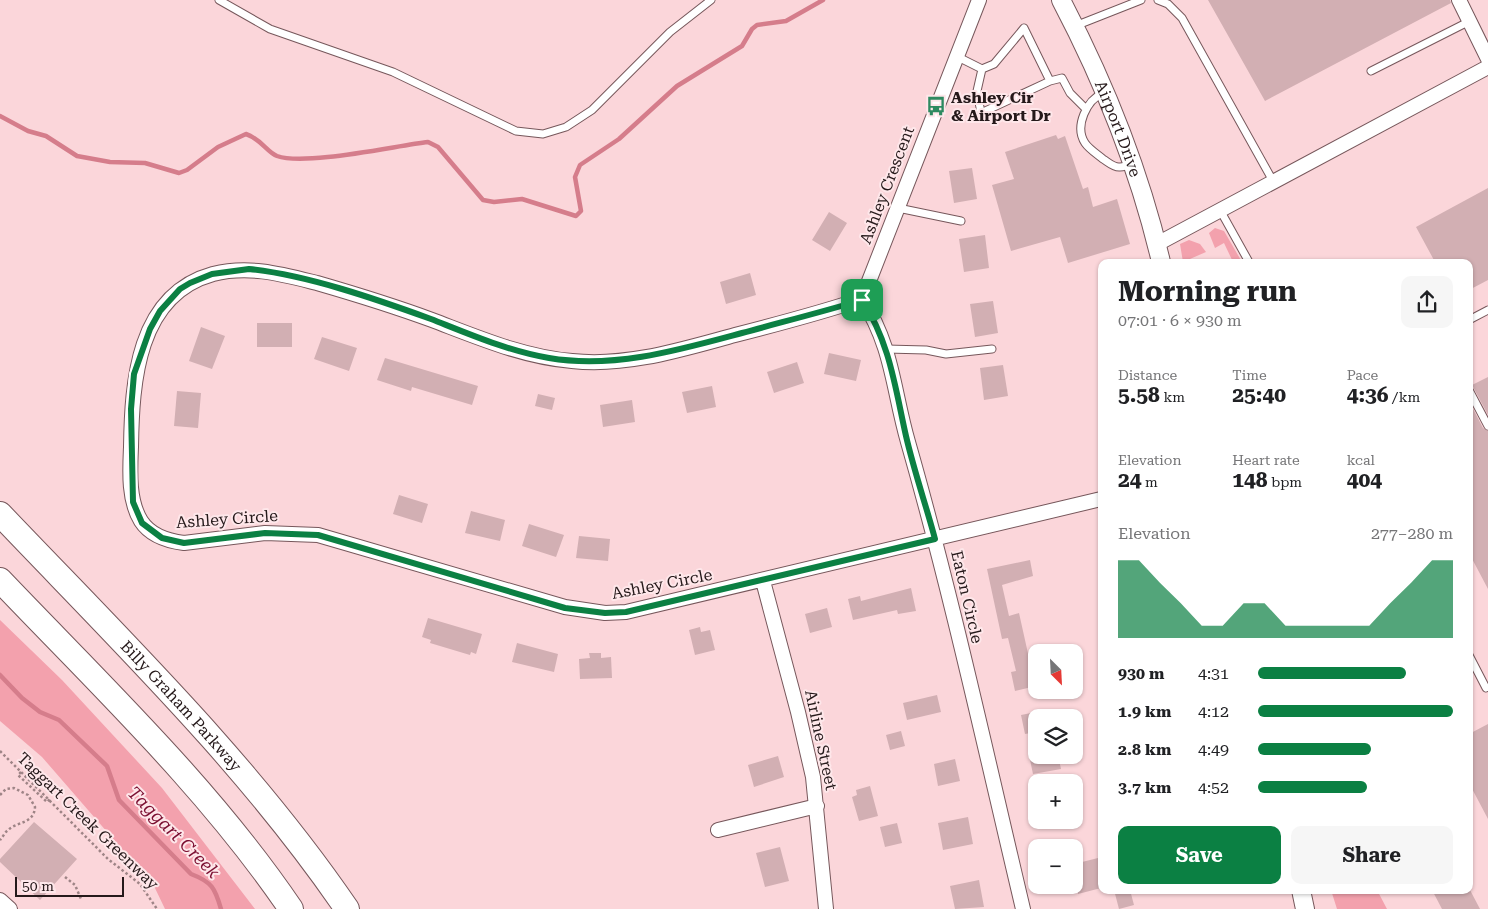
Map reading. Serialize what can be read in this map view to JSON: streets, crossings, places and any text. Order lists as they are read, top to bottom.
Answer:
{
  "streets": {
    "highway": ["Billy Graham Parkway"],
    "street": [
      "Airport Drive",
      "Ashley Crescent",
      "Ashley Circle",
      "Eaton Circle",
      "Airline Street"
    ],
    "path": ["Taggart Creek Greenway"]
  },
  "crossings": [
    ["Ashley Crescent", "Ashley Circle"],
    ["Ashley Crescent", "Eaton Circle"],
    ["Ashley Circle", "Eaton Circle"],
    ["Ashley Circle", "Airline Street"]
  ],
  "water": ["Taggart Creek"],
  "places": {
    "bus stop": ["Ashley Cir & Airport Dr"]
  },
  "scale_bar": "50 m",
  "north": "bottom right",
  "page": {
    "heading": ["Morning run", "07:01 · 6 × 930 m"],
    "stats": [
      ["Distance", "5.58 km"],
      ["Time", "25:40"],
      ["Pace", "4:36 /km"],
      ["Elevation", "24 m"],
      ["Heart rate", "148 bpm"],
      ["kcal", "404"]
    ],
    "chart": ["Elevation", "277–280 m"],
    "map_buttons": ["+", "−"],
    "list": [
      {
        "name": "930 m",
        "note": "4:31"
      },
      {
        "name": "1.9 km",
        "note": "4:12"
      },
      {
        "name": "2.8 km",
        "note": "4:49"
      },
      {
        "name": "3.7 km",
        "note": "4:52"
      }
    ],
    "buttons": ["Save", "Share"],
    "scale": "50 m"
  }
}
